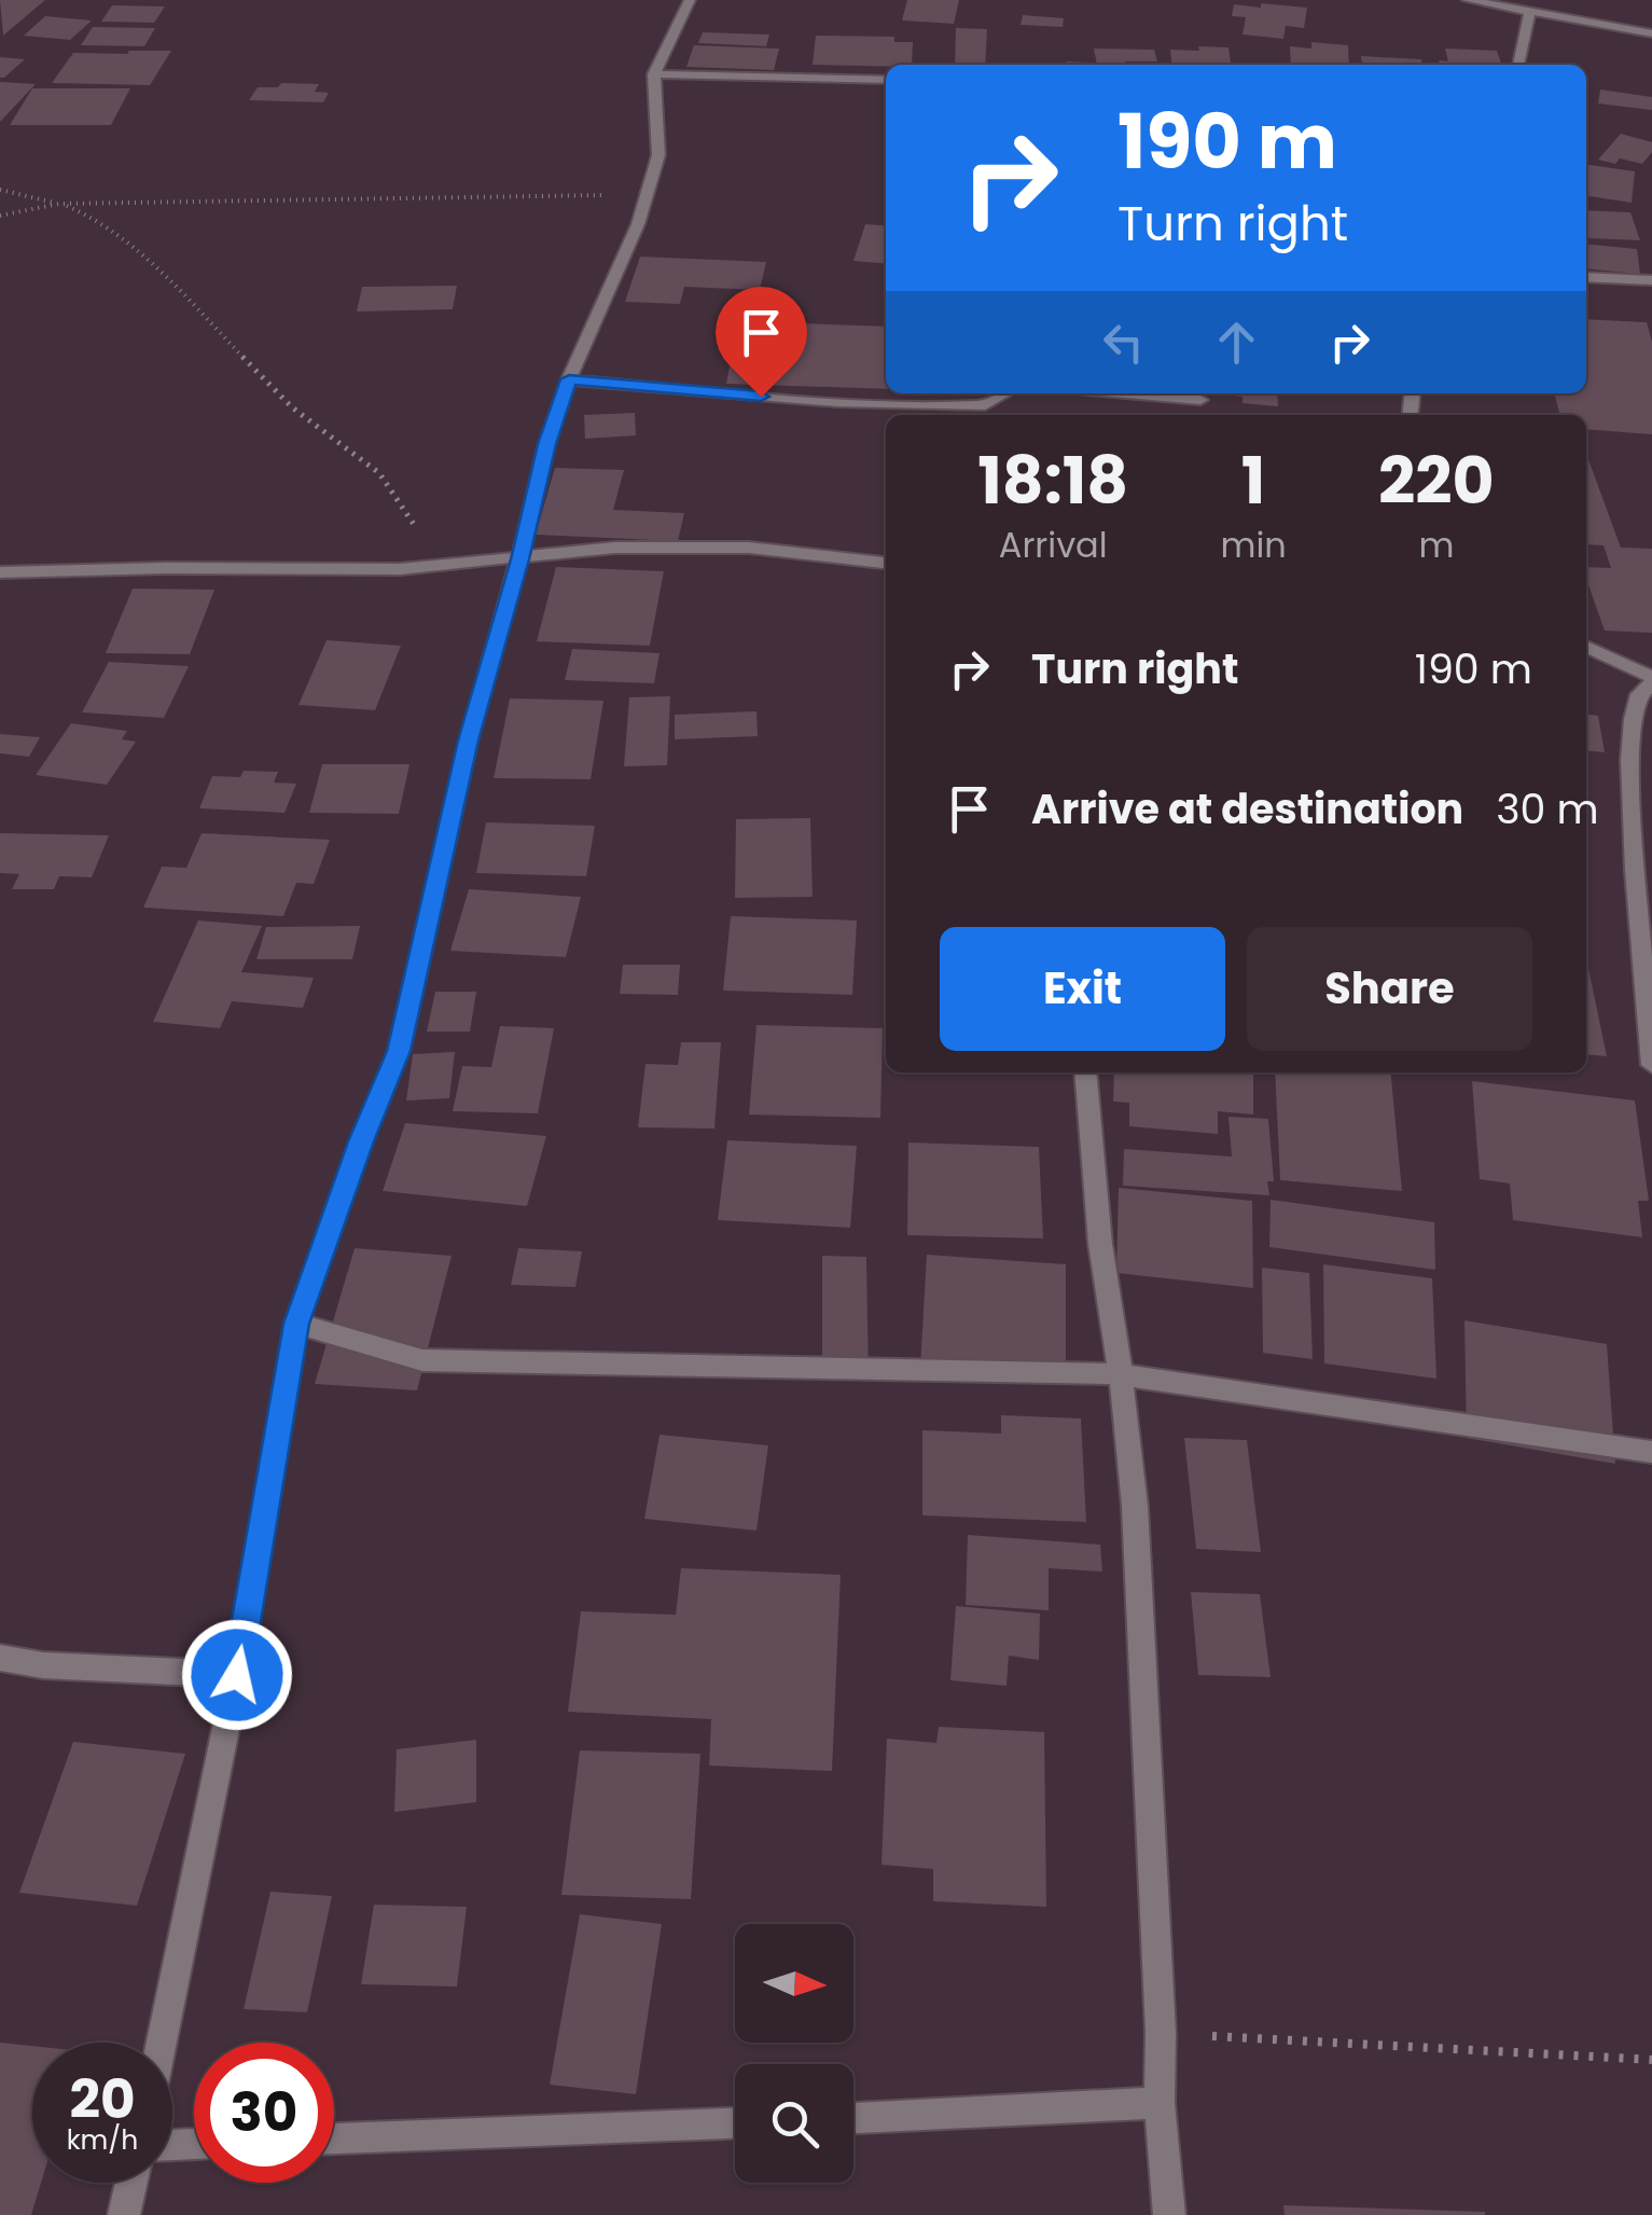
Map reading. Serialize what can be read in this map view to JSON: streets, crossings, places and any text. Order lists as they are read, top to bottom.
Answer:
{
  "north": "right",
  "page": {
    "turn": ["190 m", "Turn right"],
    "eta": [
      "18:18",
      "Arrival",
      "1",
      "min",
      "220",
      "m"
    ],
    "list": [
      {
        "name": "Turn right",
        "value": "190 m"
      },
      {
        "name": "Arrive at destination",
        "value": "30 m"
      }
    ],
    "buttons": ["Exit", "Share"],
    "speed": "20 km/h",
    "limit": "30"
  }
}
